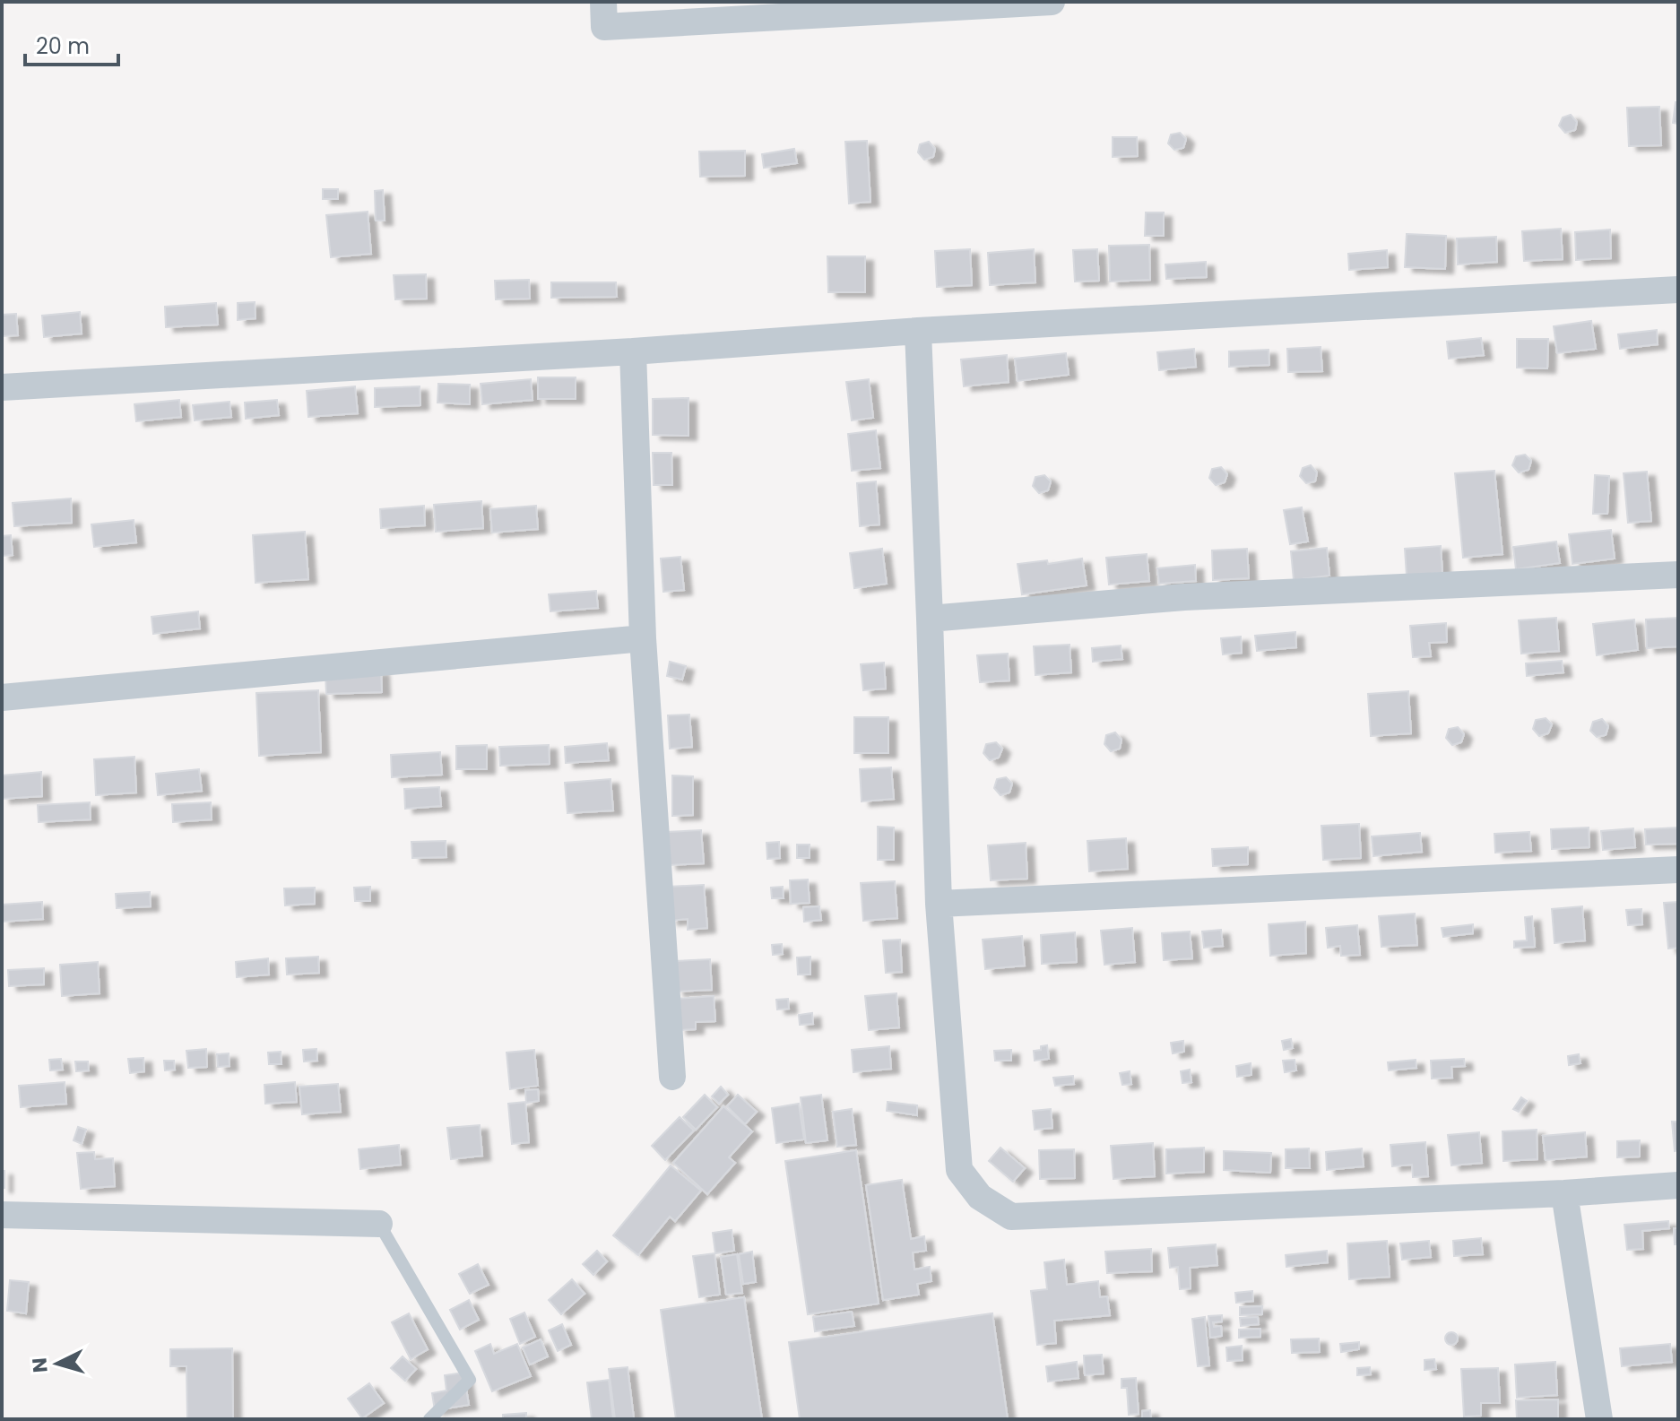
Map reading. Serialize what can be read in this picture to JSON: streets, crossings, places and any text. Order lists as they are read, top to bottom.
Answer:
{
  "scale_bar": "20 m",
  "north": "left"
}
